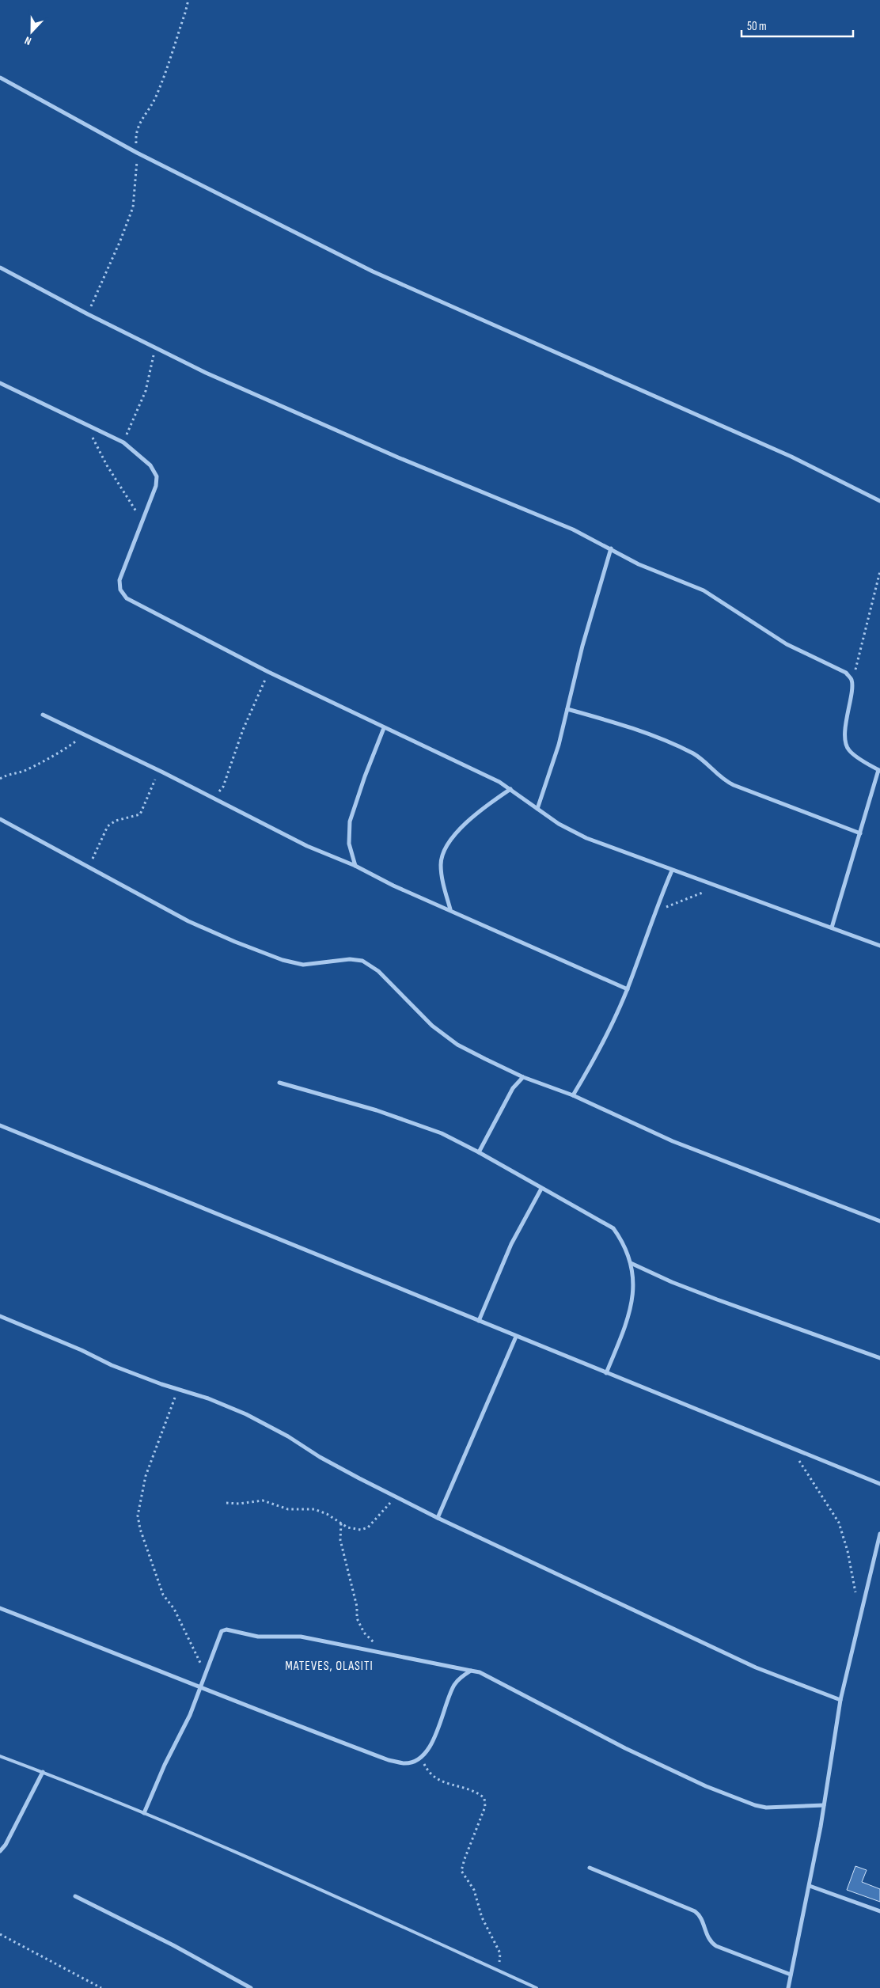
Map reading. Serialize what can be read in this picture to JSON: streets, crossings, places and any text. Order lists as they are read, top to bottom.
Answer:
{
  "districts": ["MATEVES, OLASITI"],
  "scale_bar": "50 m",
  "north": "bottom"
}
